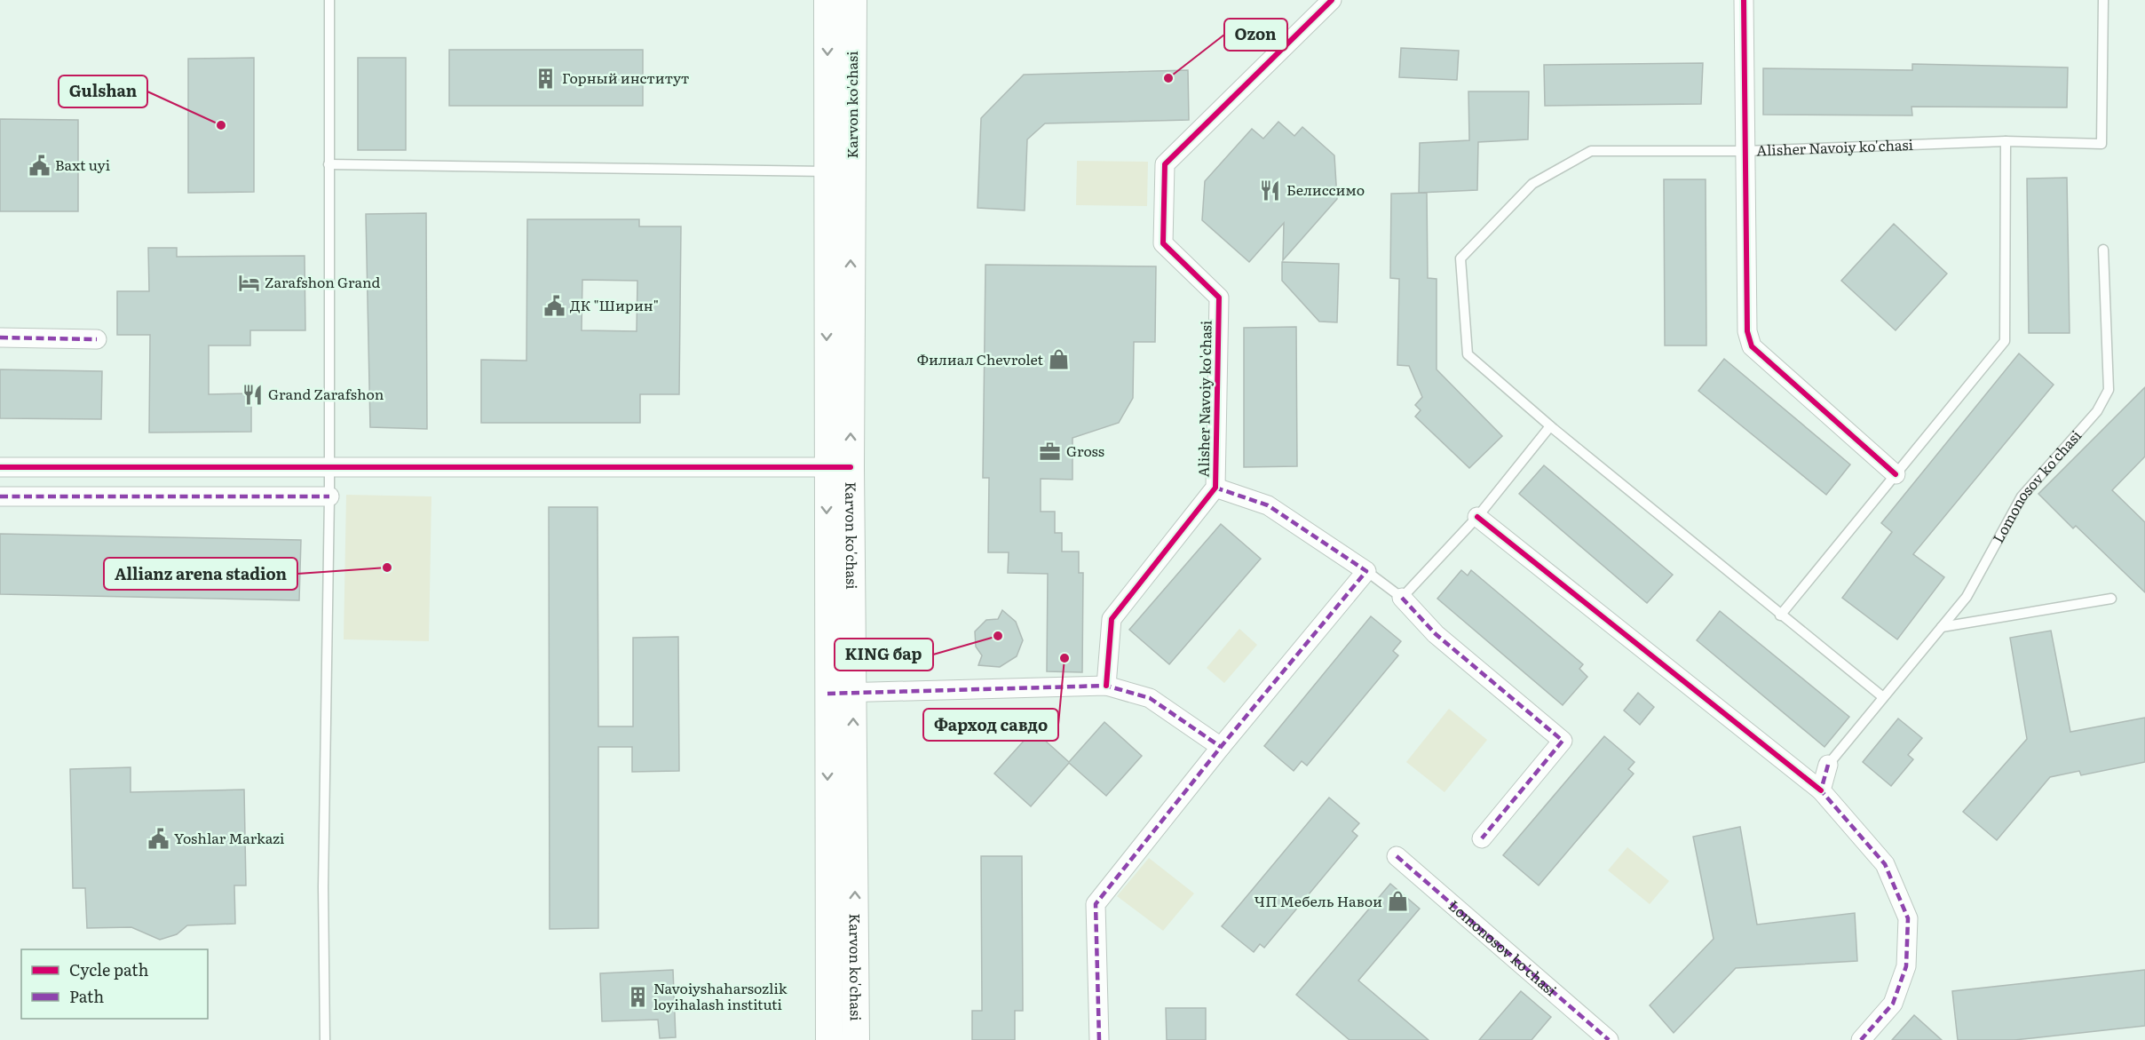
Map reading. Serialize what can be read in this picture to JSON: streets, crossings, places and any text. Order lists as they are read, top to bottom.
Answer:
{
  "streets": {
    "main road": ["Karvon ko'chasi"],
    "street": ["Alisher Navoiy ko'chasi", "Lomonosov ko'chasi"]
  },
  "places": {
    "building": ["Горный институт", "Navoiyshaharsozlik loyihalash instituti"],
    "other": [
      "Ozon",
      "Gulshan",
      "Allianz arena stadion",
      "KING бар",
      "Фарход савдо"
    ],
    "public building": ["Baxt uyi", "ДК \"Ширин\"", "Yoshlar Markazi"],
    "restaurant": ["Белиссимо", "Grand Zarafshon"],
    "hotel": ["Zarafshon Grand"],
    "shop": ["Филиал Chevrolet", "ЧП Мебель Навои"],
    "office": ["Gross"]
  },
  "legend": ["Cycle path", "Path"]
}
